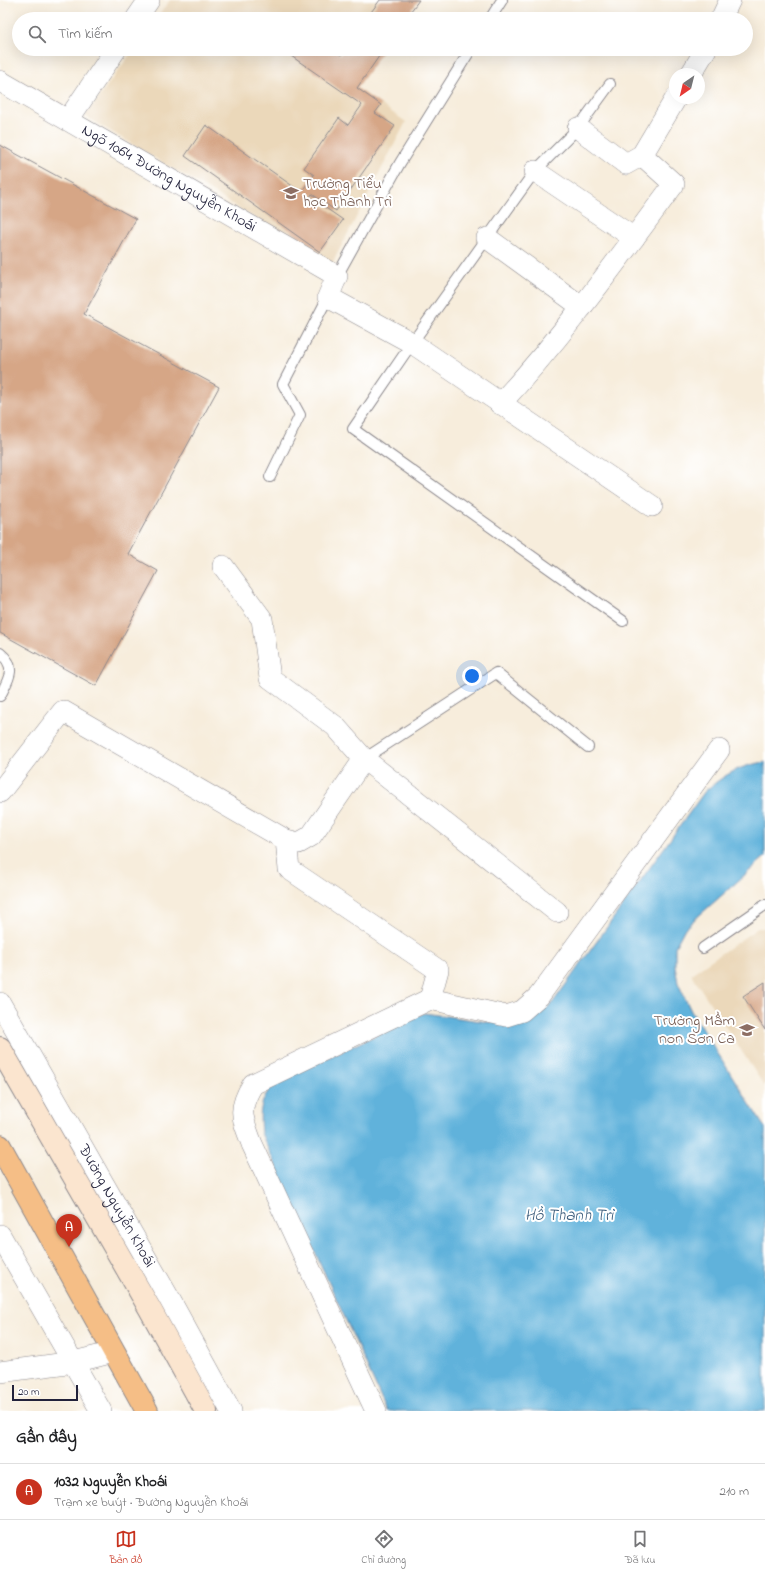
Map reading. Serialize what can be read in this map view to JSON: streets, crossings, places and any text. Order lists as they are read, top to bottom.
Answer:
{
  "streets": {
    "street": ["Ngõ 1064 Đường Nguyễn Khoái", "Đường Nguyễn Khoái"]
  },
  "water": ["Hồ Thanh Trì"],
  "places": {
    "school or university": ["Trường Tiểu học Thanh Trì", "Trường Mầm non Sơn Ca"]
  },
  "scale_bar": "20 m",
  "north": "bottom left",
  "page": {
    "search": "Tìm kiếm",
    "pins": "A",
    "scale": "20 m",
    "heading": "Gần đây",
    "list": [
      {
        "mark": "A",
        "name": "1032 Nguyễn Khoái",
        "note": "Trạm xe buýt · Đường Nguyễn Khoái",
        "value": "210 m"
      }
    ],
    "nav": ["Bản đồ", "Chỉ đường", "Đã lưu"]
  }
}
